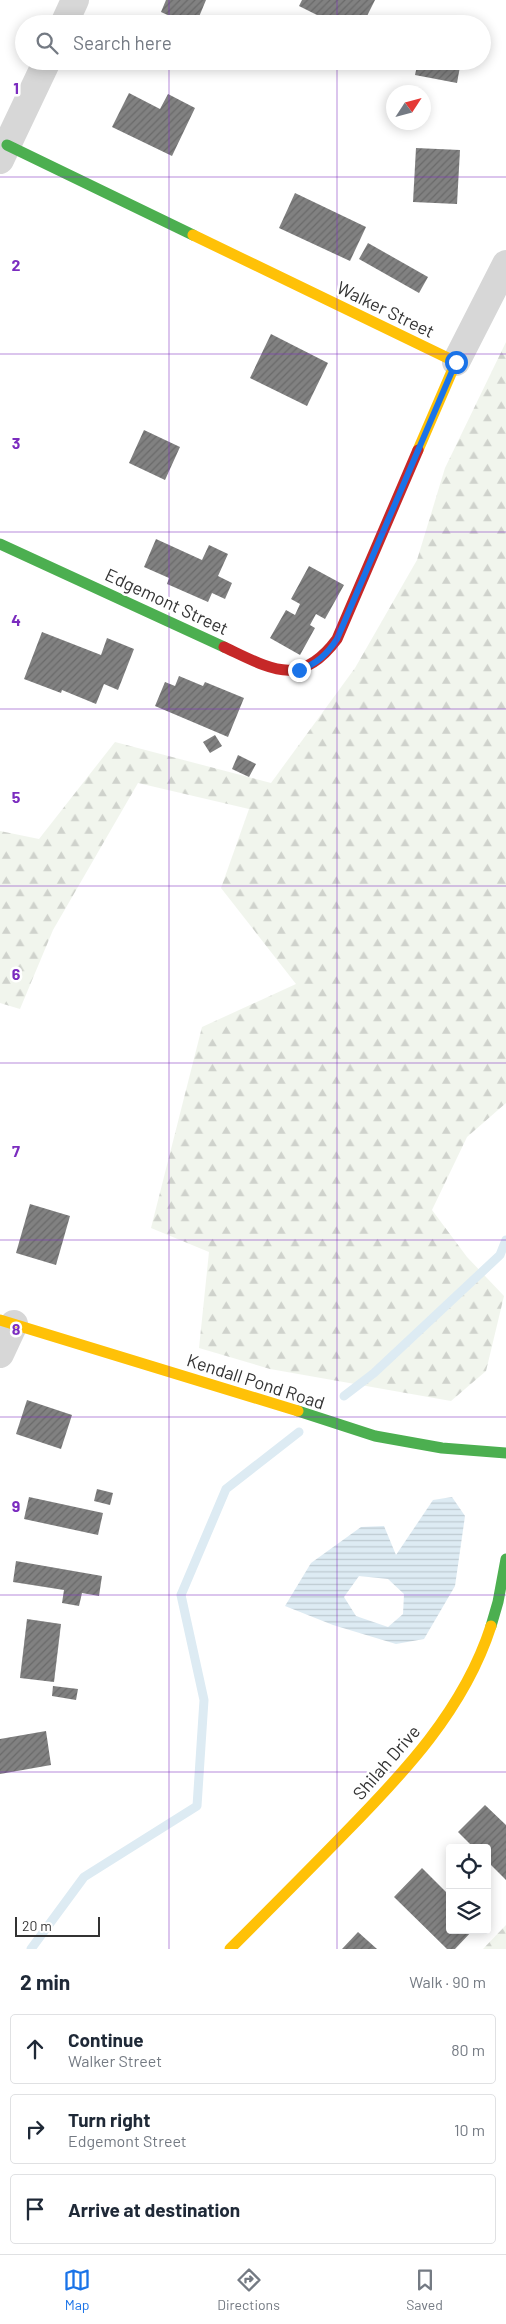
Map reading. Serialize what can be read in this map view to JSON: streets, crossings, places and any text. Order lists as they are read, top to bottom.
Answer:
{
  "streets": {
    "street": [
      "Walker Street",
      "Edgemont Street",
      "Kendall Pond Road",
      "Shilah Drive"
    ]
  },
  "crossings": [
    ["Walker Street", "Edgemont Street"]
  ],
  "scale_bar": "20 m",
  "north": "top right",
  "page": {
    "search": "Search here",
    "scale": "20 m",
    "heading": ["2 min", "Walk · 90 m"],
    "list": [
      ["Continue", "Walker Street", "80 m"],
      ["Turn right", "Edgemont Street", "10 m"],
      "Arrive at destination"
    ],
    "nav": ["Map", "Directions", "Saved"]
  },
  "grid": {
    "rows": [
      "1",
      "2",
      "3",
      "4",
      "5",
      "6",
      "7",
      "8",
      "9"
    ]
  }
}
